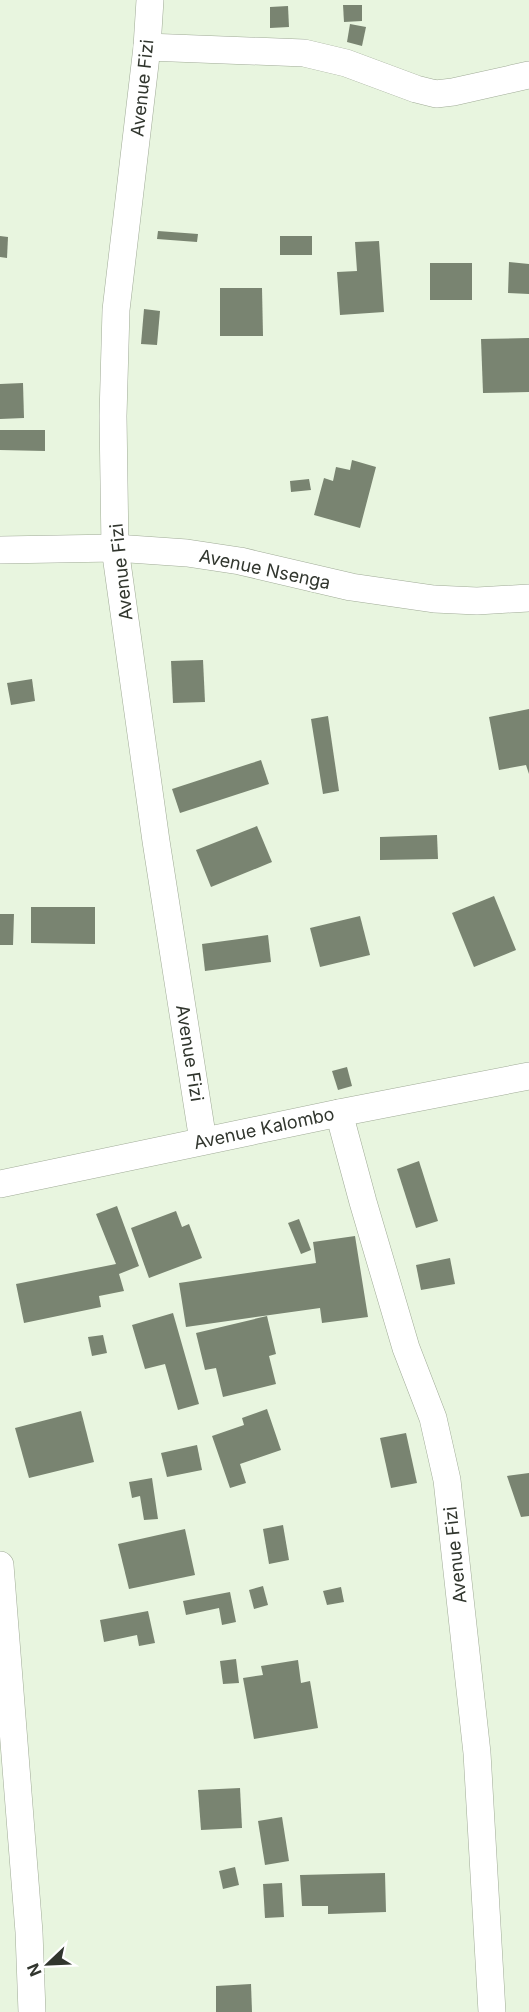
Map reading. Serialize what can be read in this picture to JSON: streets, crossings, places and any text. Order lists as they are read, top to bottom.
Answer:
{
  "streets": {
    "street": ["Avenue Fizi", "Avenue Nsenga", "Avenue Kalombo"]
  },
  "crossings": [
    ["Avenue Fizi", "Avenue Nsenga"],
    ["Avenue Fizi", "Avenue Kalombo"]
  ],
  "north": "bottom left"
}
